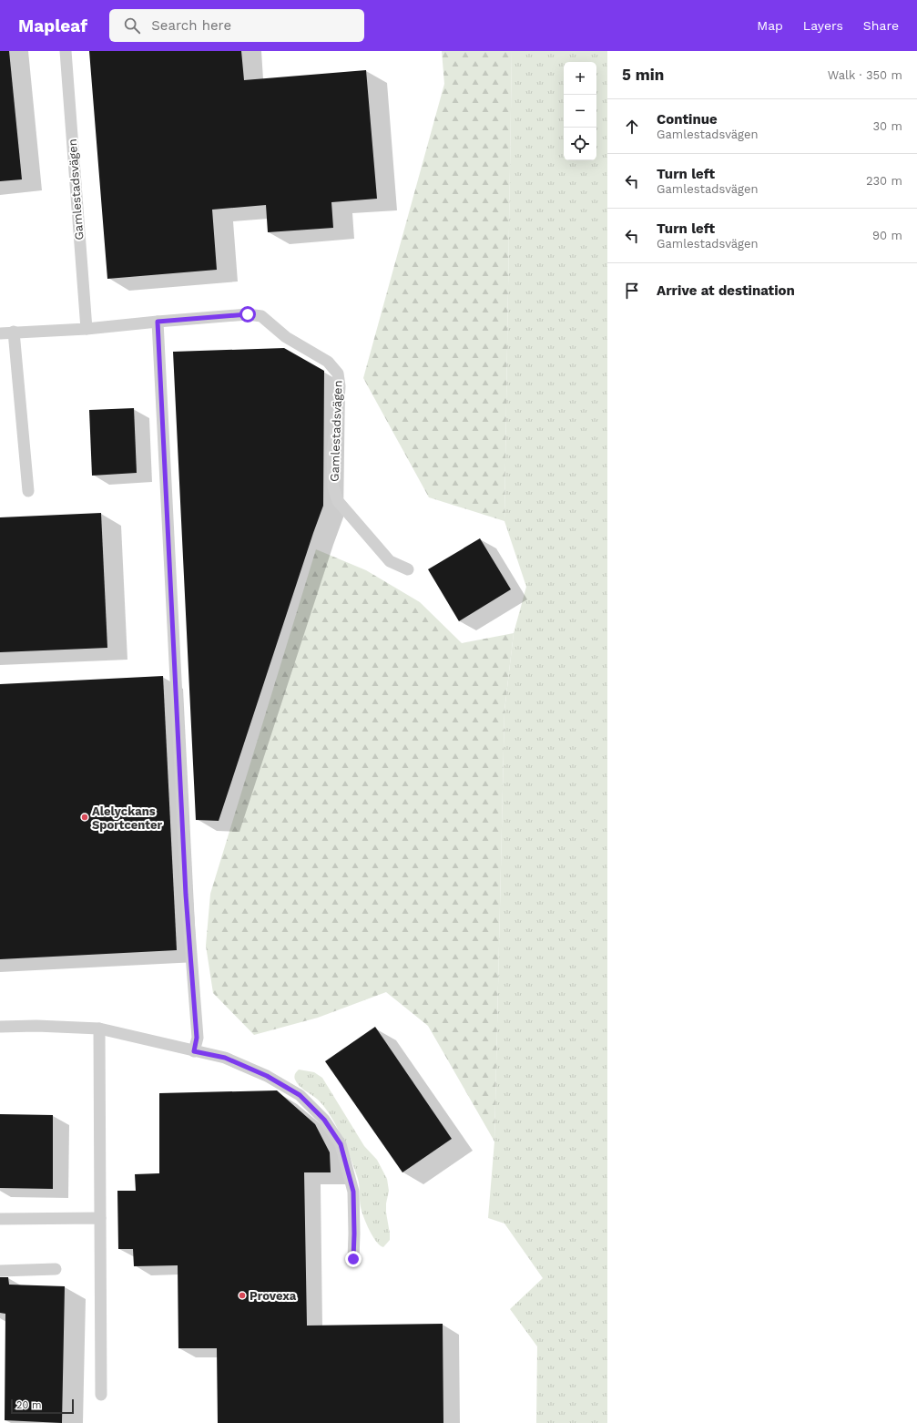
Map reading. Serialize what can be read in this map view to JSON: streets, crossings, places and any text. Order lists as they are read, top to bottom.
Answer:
{
  "streets": {
    "lane": ["Gamlestadsvägen"]
  },
  "places": ["Alelyckans Sportcenter", "Provexa"],
  "scale_bar": "20 m",
  "page": {
    "header": "Mapleaf",
    "search": "Search here",
    "nav": ["Map", "Layers", "Share"],
    "heading": ["5 min", "Walk · 350 m"],
    "map_buttons": ["+", "−"],
    "list": [
      ["Continue", "Gamlestadsvägen", "30 m"],
      ["Turn left", "Gamlestadsvägen", "230 m"],
      ["Turn left", "Gamlestadsvägen", "90 m"],
      "Arrive at destination"
    ],
    "scale": "20 m"
  }
}
